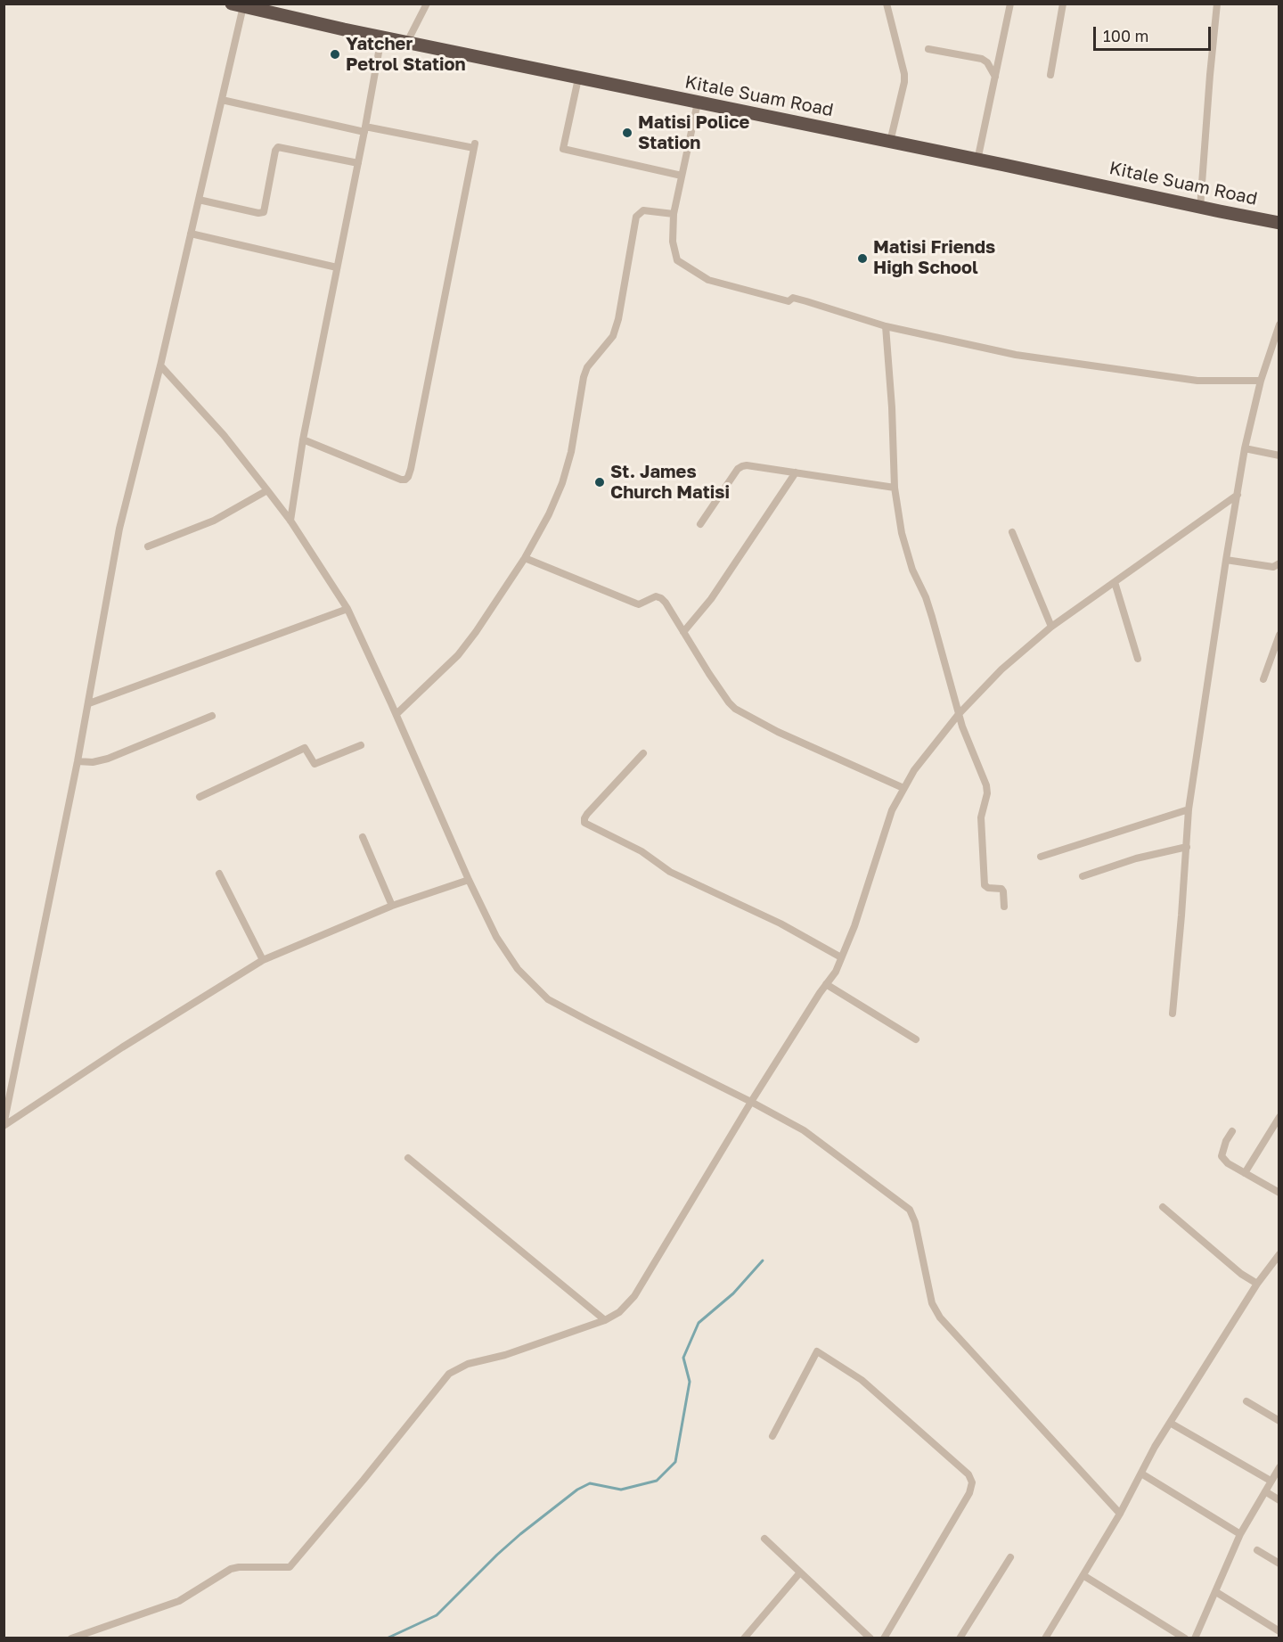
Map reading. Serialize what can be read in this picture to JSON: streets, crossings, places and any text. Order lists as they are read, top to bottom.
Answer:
{
  "streets": {
    "highway": ["Kitale Suam Road"]
  },
  "places": [
    "Yatcher Petrol Station",
    "Matisi Police Station",
    "Matisi Friends High School",
    "St. James Church Matisi"
  ],
  "scale_bar": "100 m"
}
